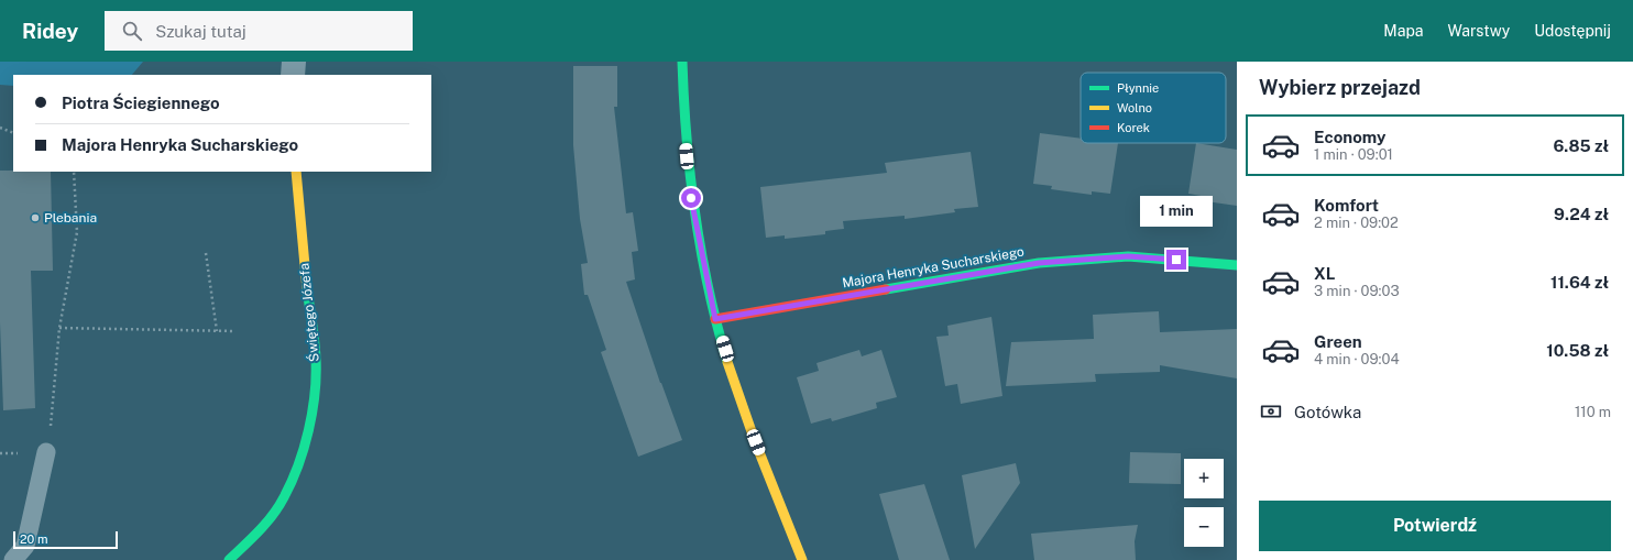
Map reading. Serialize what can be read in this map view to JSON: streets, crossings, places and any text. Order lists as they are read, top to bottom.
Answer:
{
  "streets": {
    "street": ["Majora Henryka Sucharskiego", "Świętego Józefa"]
  },
  "places": ["Plebania"],
  "legend": ["Płynnie", "Wolno", "Korek"],
  "scale_bar": "20 m",
  "page": {
    "header": "Ridey",
    "search": "Szukaj tutaj",
    "nav": ["Mapa", "Warstwy", "Udostępnij"],
    "heading": "Wybierz przejazd",
    "banner": ["Piotra Ściegiennego", "Majora Henryka Sucharskiego"],
    "list": [
      {
        "name": "Economy",
        "note": "1 min · 09:01",
        "value": "6.85 zł"
      },
      {
        "name": "Komfort",
        "note": "2 min · 09:02",
        "value": "9.24 zł"
      },
      {
        "name": "XL",
        "note": "3 min · 09:03",
        "value": "11.64 zł"
      },
      {
        "name": "Green",
        "note": "4 min · 09:04",
        "value": "10.58 zł"
      }
    ],
    "bubble": "1 min",
    "pay": ["Gotówka", "110 m"],
    "map_buttons": ["+", "−"],
    "buttons": "Potwierdź",
    "scale": "20 m"
  }
}
